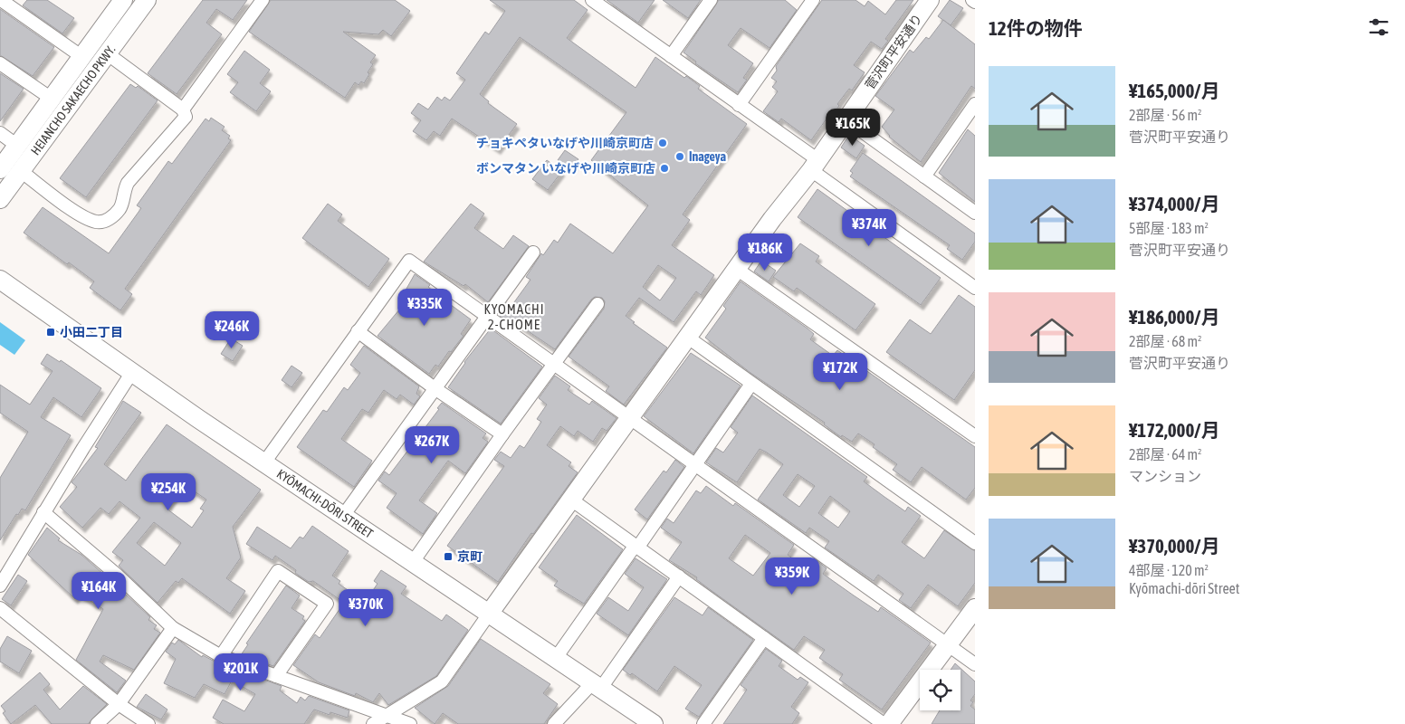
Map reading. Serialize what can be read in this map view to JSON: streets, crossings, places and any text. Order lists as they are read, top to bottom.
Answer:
{
  "streets": {
    "street": ["菅沢町平安通り", "HEIANCHO SAKAECHO PKWY.", "KYŌMACHI-DŌRI STREET"]
  },
  "crossings": [
    ["菅沢町平安通り", "KYŌMACHI-DŌRI STREET"]
  ],
  "districts": ["KYOMACHI 2-CHOME"],
  "places": {
    "other": ["チョキペタいなげや川崎京町店", "Inageya", "ボンマタン いなげや川崎京町店"],
    "transit": ["小田二丁目", "京町"]
  },
  "page": {
    "heading": "12件の物件",
    "list": [
      {
        "name": "¥165,000/月",
        "note": "2部屋 · 56 m² · 菅沢町平安通り"
      },
      {
        "name": "¥374,000/月",
        "note": "5部屋 · 183 m² · 菅沢町平安通り"
      },
      {
        "name": "¥186,000/月",
        "note": "2部屋 · 68 m² · 菅沢町平安通り"
      },
      {
        "name": "¥172,000/月",
        "note": "2部屋 · 64 m² · マンション"
      },
      {
        "name": "¥370,000/月",
        "note": "4部屋 · 120 m² · Kyōmachi-dōri Street"
      }
    ],
    "price": [
      "¥165K",
      "¥374K",
      "¥186K",
      "¥335K",
      "¥246K",
      "¥172K",
      "¥267K",
      "¥254K",
      "¥359K",
      "¥164K",
      "¥370K",
      "¥201K"
    ]
  }
}
